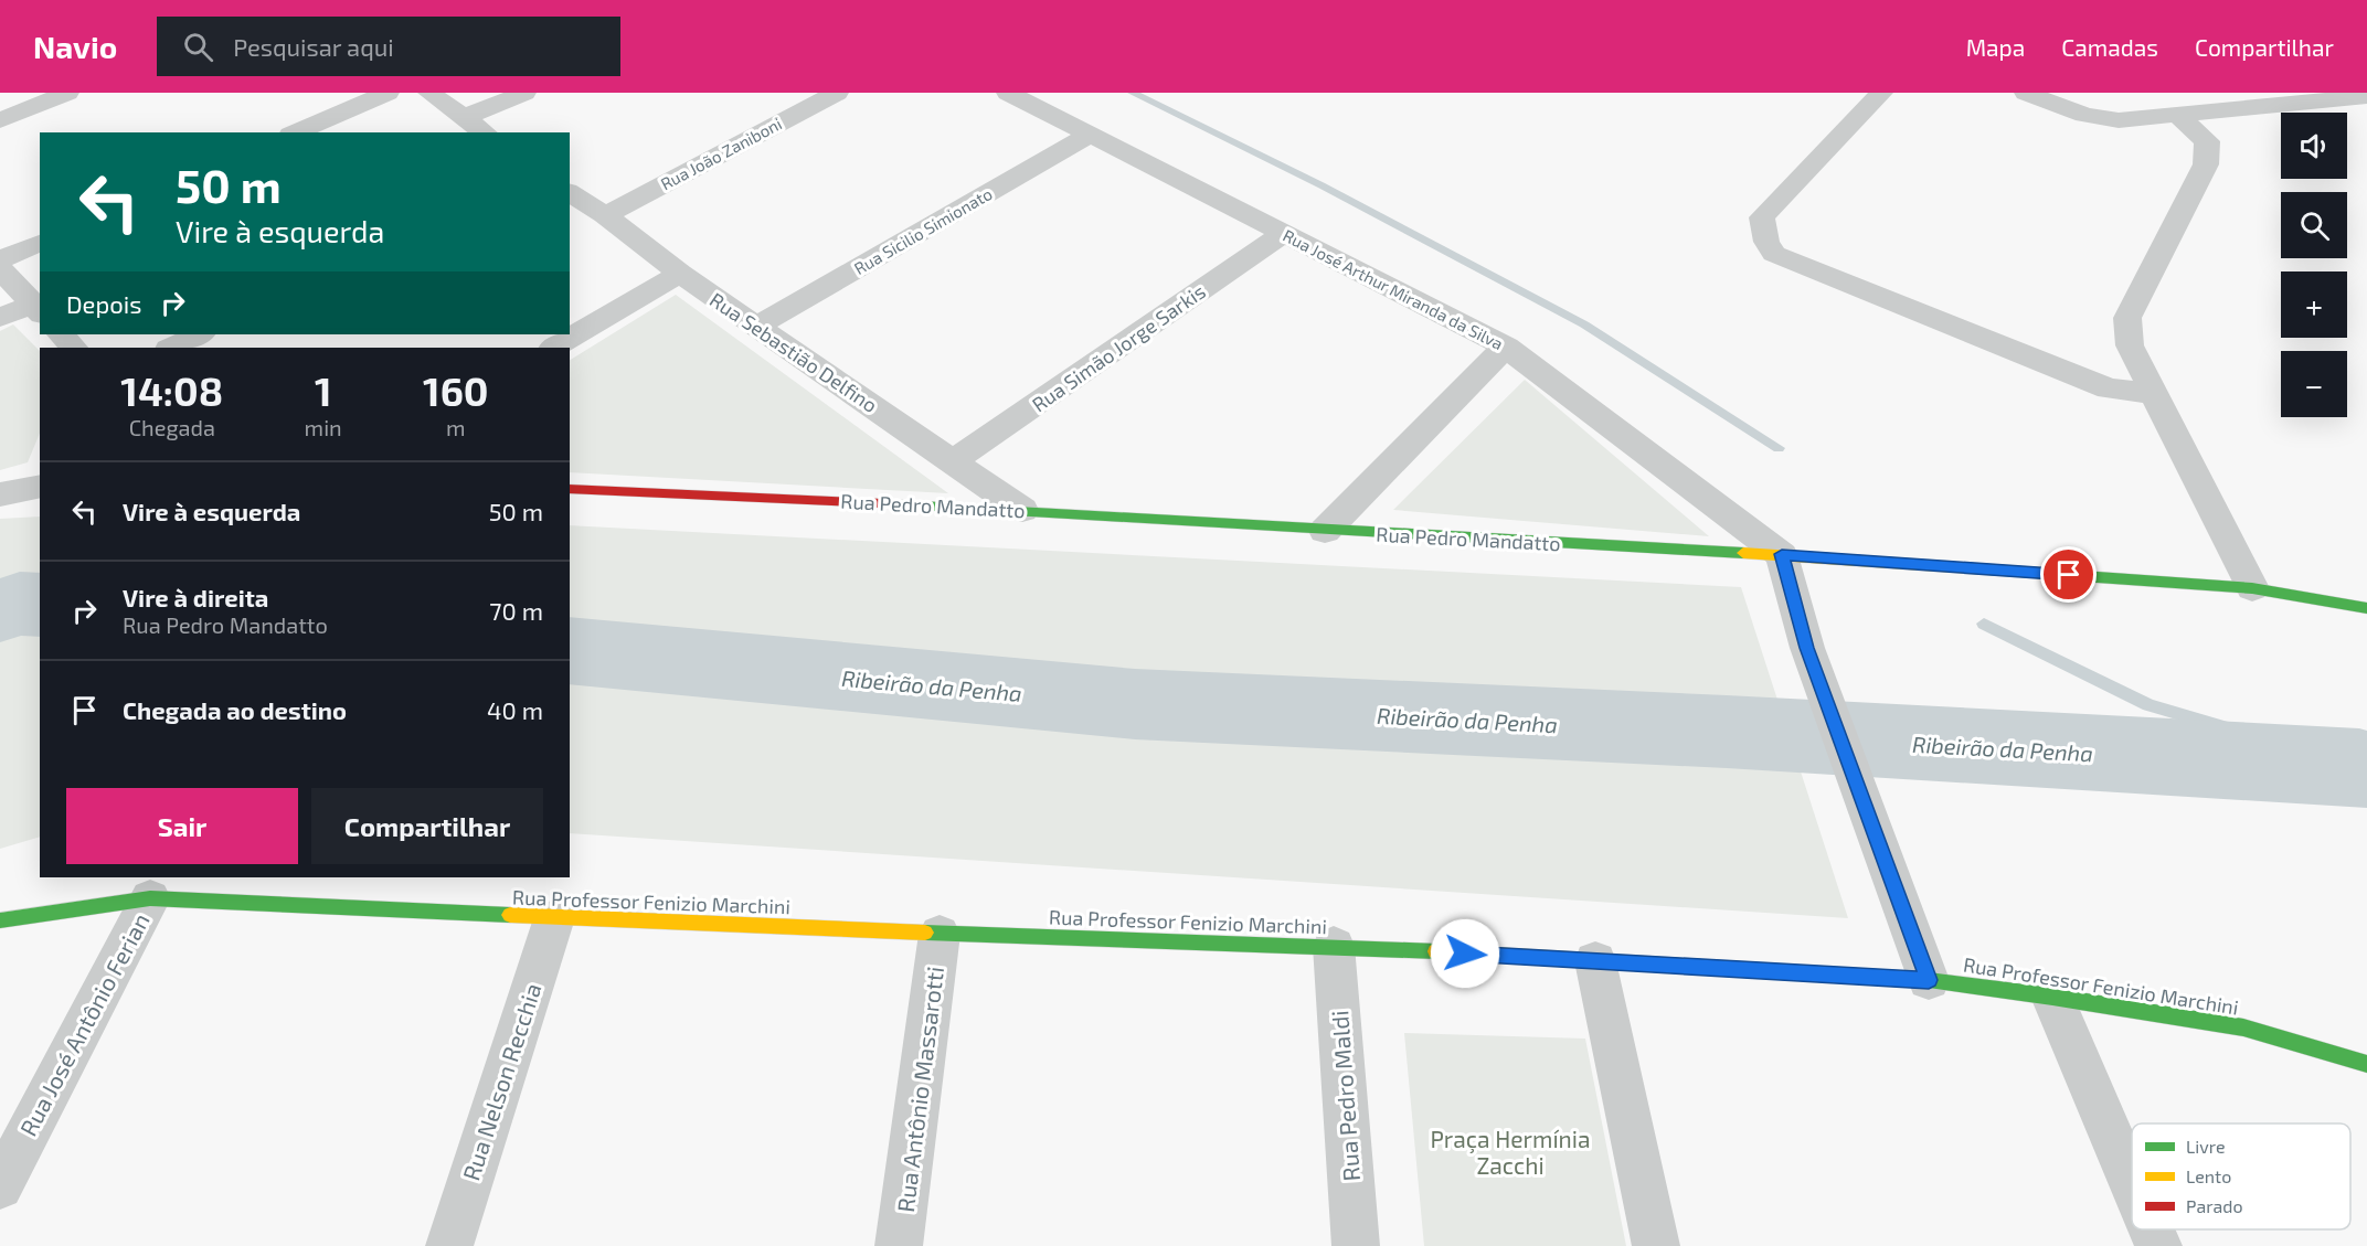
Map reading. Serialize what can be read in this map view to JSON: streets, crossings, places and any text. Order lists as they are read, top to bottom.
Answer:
{
  "streets": {
    "street": [
      "Rua João Zaniboni",
      "Rua Sicilio Simionato",
      "Rua José Arthur Miranda da Silva",
      "Rua Simão Jorge Sarkis",
      "Rua Sebastião Delfino",
      "Rua Pedro Mandatto",
      "Rua Professor Fenizio Marchini",
      "Rua José Antônio Ferian",
      "Rua Nelson Recchia",
      "Rua Antônio Massarotti",
      "Rua Pedro Maldi"
    ]
  },
  "crossings": [
    ["Rua João Zaniboni", "Rua Sebastião Delfino"],
    ["Rua Sicilio Simionato", "Rua José Arthur Miranda da Silva"],
    ["Rua Sicilio Simionato", "Rua Sebastião Delfino"],
    ["Rua José Arthur Miranda da Silva", "Rua Simão Jorge Sarkis"],
    ["Rua José Arthur Miranda da Silva", "Rua Pedro Mandatto"],
    ["Rua Simão Jorge Sarkis", "Rua Sebastião Delfino"],
    ["Rua Sebastião Delfino", "Rua Pedro Mandatto"],
    ["Rua Professor Fenizio Marchini", "Rua José Antônio Ferian"],
    ["Rua Professor Fenizio Marchini", "Rua Nelson Recchia"],
    ["Rua Professor Fenizio Marchini", "Rua Antônio Massarotti"],
    ["Rua Professor Fenizio Marchini", "Rua Pedro Maldi"]
  ],
  "water": ["Ribeirão da Penha"],
  "parks": ["Praça Hermínia Zacchi"],
  "legend": ["Livre", "Lento", "Parado"],
  "page": {
    "header": "Navio",
    "search": "Pesquisar aqui",
    "nav": ["Mapa", "Camadas", "Compartilhar"],
    "map_buttons": ["+", "−"],
    "turn": ["50 m", "Vire à esquerda"],
    "then": "Depois",
    "eta": [
      "14:08",
      "Chegada",
      "1",
      "min",
      "160",
      "m"
    ],
    "list": [
      {
        "name": "Vire à esquerda",
        "value": "50 m"
      },
      {
        "name": "Vire à direita",
        "note": "Rua Pedro Mandatto",
        "value": "70 m"
      },
      {
        "name": "Chegada ao destino",
        "value": "40 m"
      }
    ],
    "buttons": ["Sair", "Compartilhar"]
  }
}
